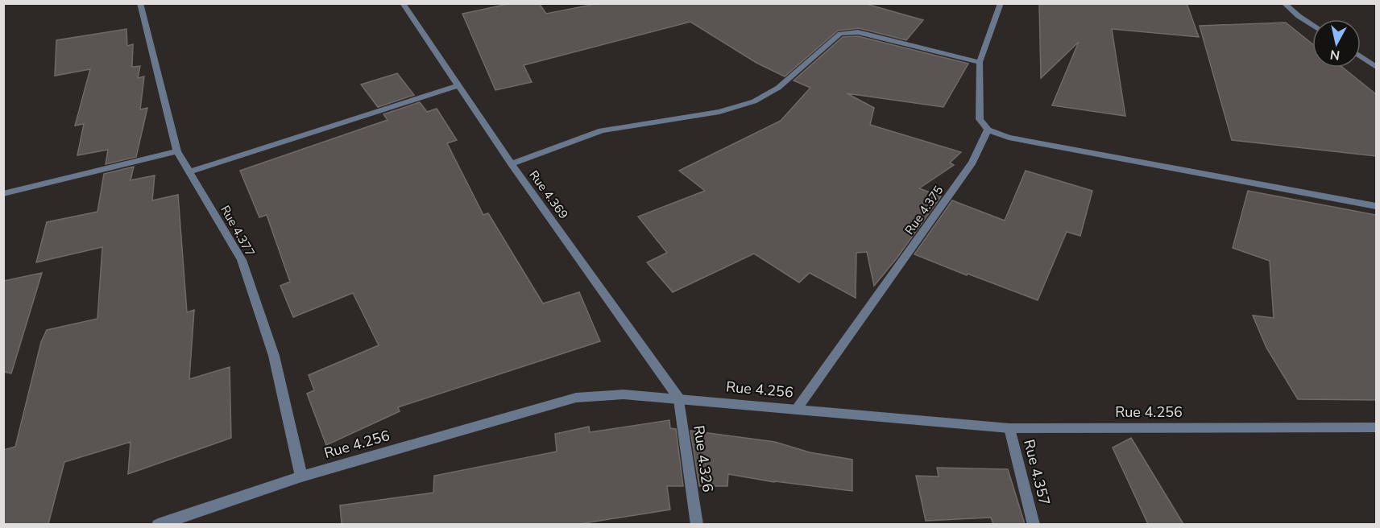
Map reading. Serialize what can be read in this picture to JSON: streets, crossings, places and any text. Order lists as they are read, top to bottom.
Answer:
{
  "streets": {
    "street": [
      "Rue 4.369",
      "Rue 4.375",
      "Rue 4.377",
      "Rue 4.256",
      "Rue 4.326",
      "Rue 4.357"
    ]
  },
  "crossings": [
    ["Rue 4.369", "Rue 4.256"],
    ["Rue 4.369", "Rue 4.326"],
    ["Rue 4.375", "Rue 4.256"],
    ["Rue 4.377", "Rue 4.256"],
    ["Rue 4.256", "Rue 4.326"],
    ["Rue 4.256", "Rue 4.357"]
  ],
  "north": "bottom"
}
